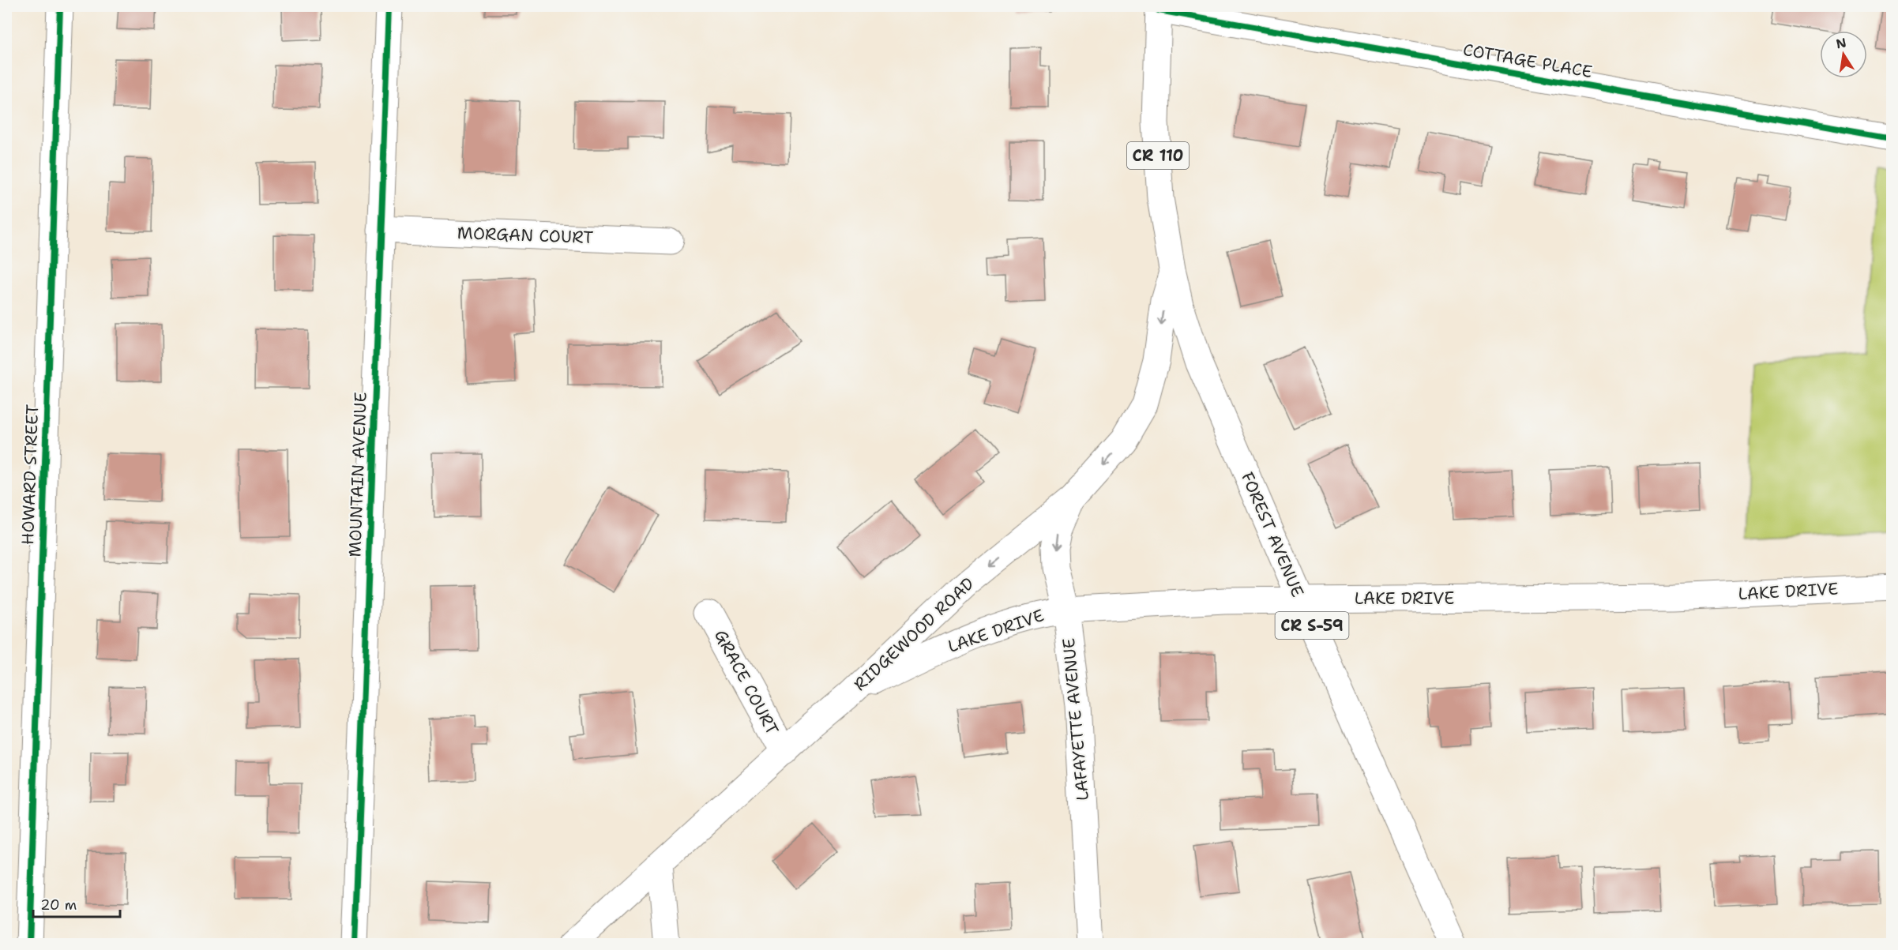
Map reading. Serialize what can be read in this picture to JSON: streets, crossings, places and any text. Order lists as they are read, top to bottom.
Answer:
{
  "streets": {
    "street": [
      "COTTAGE PLACE",
      "CR 110",
      "MORGAN COURT",
      "HOWARD STREET",
      "MOUNTAIN AVENUE",
      "FOREST AVENUE",
      "LAKE DRIVE",
      "CR S-59",
      "RIDGEWOOD ROAD",
      "GRACE COURT",
      "LAFAYETTE AVENUE"
    ]
  },
  "crossings": [
    ["COTTAGE PLACE", "CR 110"],
    ["CR 110", "FOREST AVENUE"],
    ["CR 110", "RIDGEWOOD ROAD"],
    ["MORGAN COURT", "MOUNTAIN AVENUE"],
    ["FOREST AVENUE", "LAKE DRIVE"],
    ["LAKE DRIVE", "RIDGEWOOD ROAD"],
    ["LAKE DRIVE", "LAFAYETTE AVENUE"],
    ["RIDGEWOOD ROAD", "GRACE COURT"],
    ["RIDGEWOOD ROAD", "LAFAYETTE AVENUE"]
  ],
  "one_way": ["RIDGEWOOD ROAD"],
  "scale_bar": "20 m",
  "north": "top"
}
